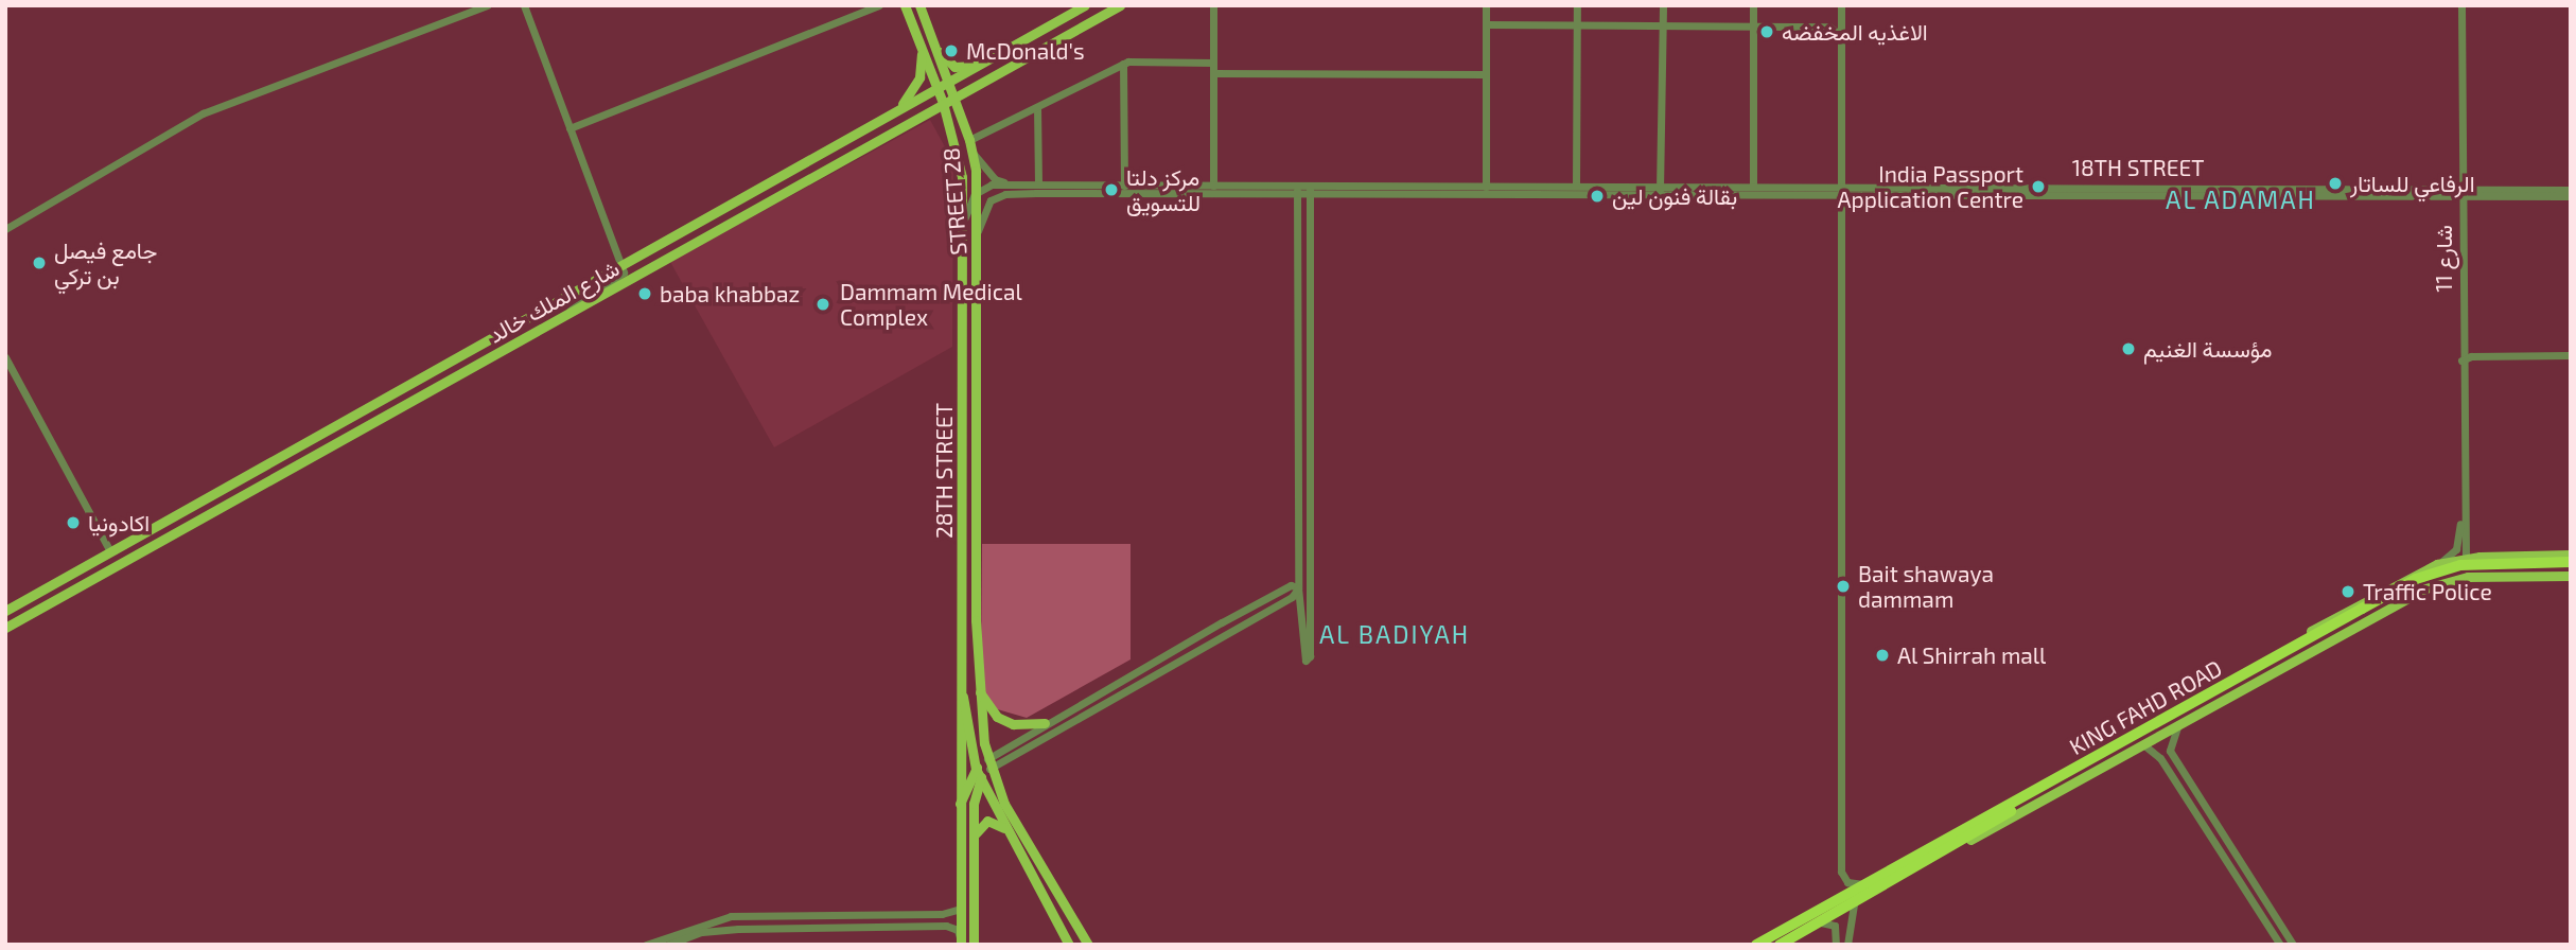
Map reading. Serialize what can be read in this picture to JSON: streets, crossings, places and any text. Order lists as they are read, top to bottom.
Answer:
{
  "streets": {
    "highway": ["KING FAHD ROAD"],
    "main road": ["STREET 28", "شارع الملك خالد", "28TH STREET"],
    "street": ["شارع 11"]
  },
  "crossings": [
    ["STREET 28", "شارع الملك خالد"],
    ["شارع الملك خالد", "28TH STREET"]
  ],
  "districts": ["AL ADAMAH", "AL BADIYAH"],
  "places": [
    "الاغذيه المخفضه",
    "McDonald's",
    "الرفاعي للساتار",
    "India Passport Application Centre",
    "مركز دلتا للتسويق",
    "بقالة فنون لين",
    "جامع فيصل بن تركي",
    "baba khabbaz",
    "Dammam Medical Complex",
    "مؤسسة الغنيم",
    "اكادونيا",
    "Bait shawaya dammam",
    "Traffic Police",
    "Al Shirrah mall"
  ]
}
